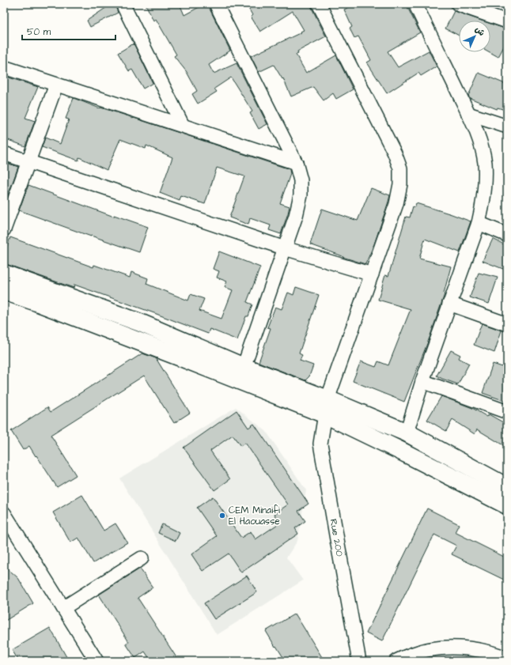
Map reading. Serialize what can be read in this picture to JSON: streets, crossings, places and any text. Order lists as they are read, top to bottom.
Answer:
{
  "streets": {
    "street": ["Rue 200"]
  },
  "places": ["CEM Minaifi El Haouasse"],
  "scale_bar": "50 m",
  "north": "top right"
}
